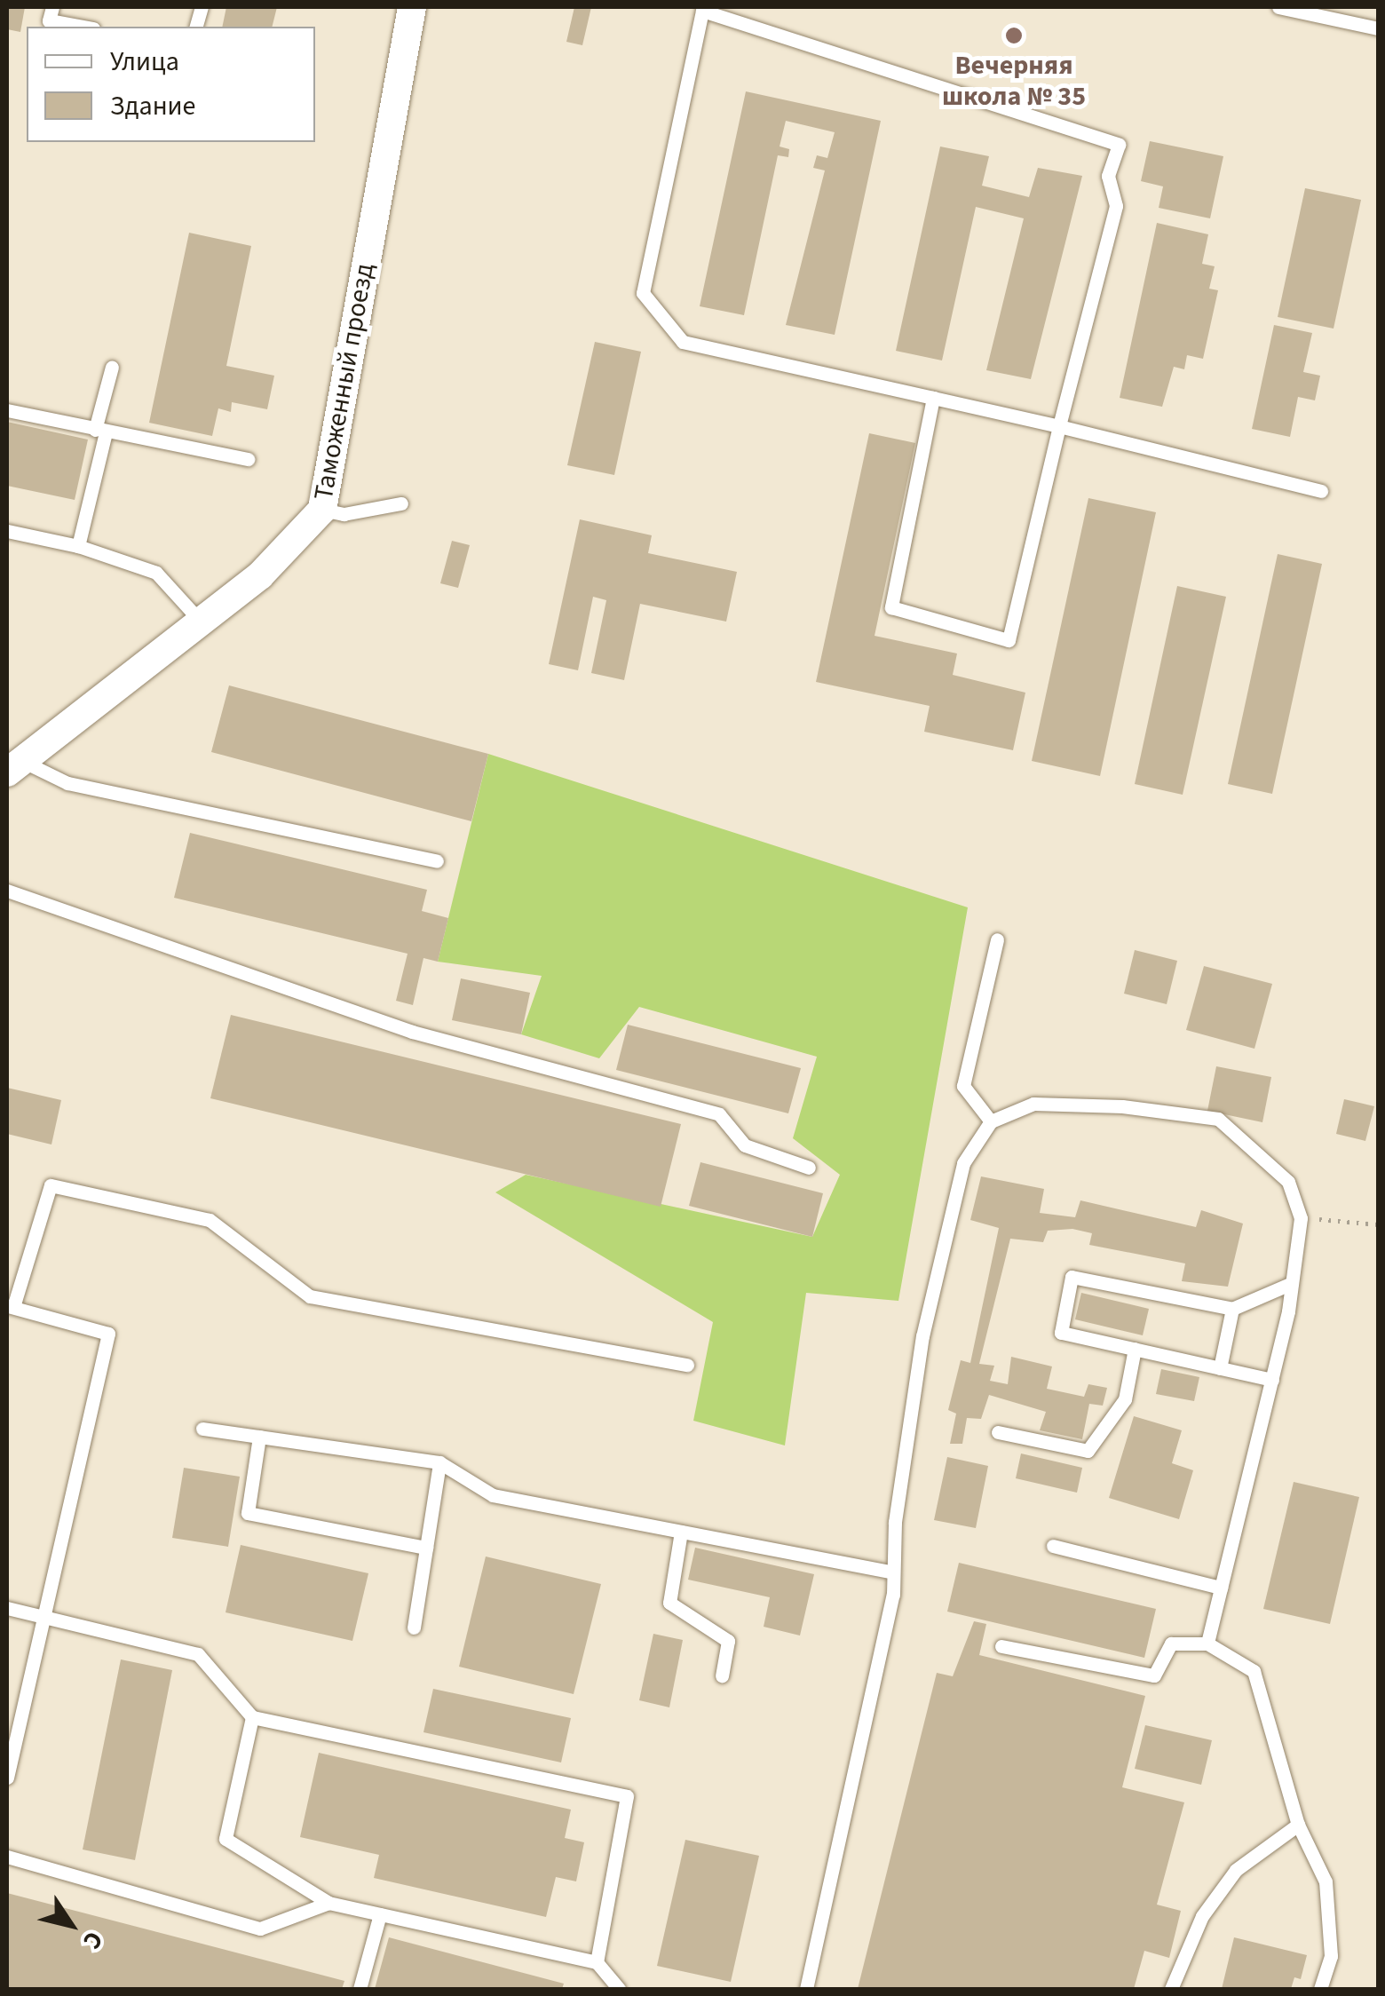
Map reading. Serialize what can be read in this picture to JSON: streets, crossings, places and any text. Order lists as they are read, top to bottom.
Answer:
{
  "streets": {
    "street": ["Таможенный проезд"]
  },
  "places": ["Вечерняя школа № 35"],
  "legend": ["Улица", "Здание"],
  "north": "bottom right"
}
